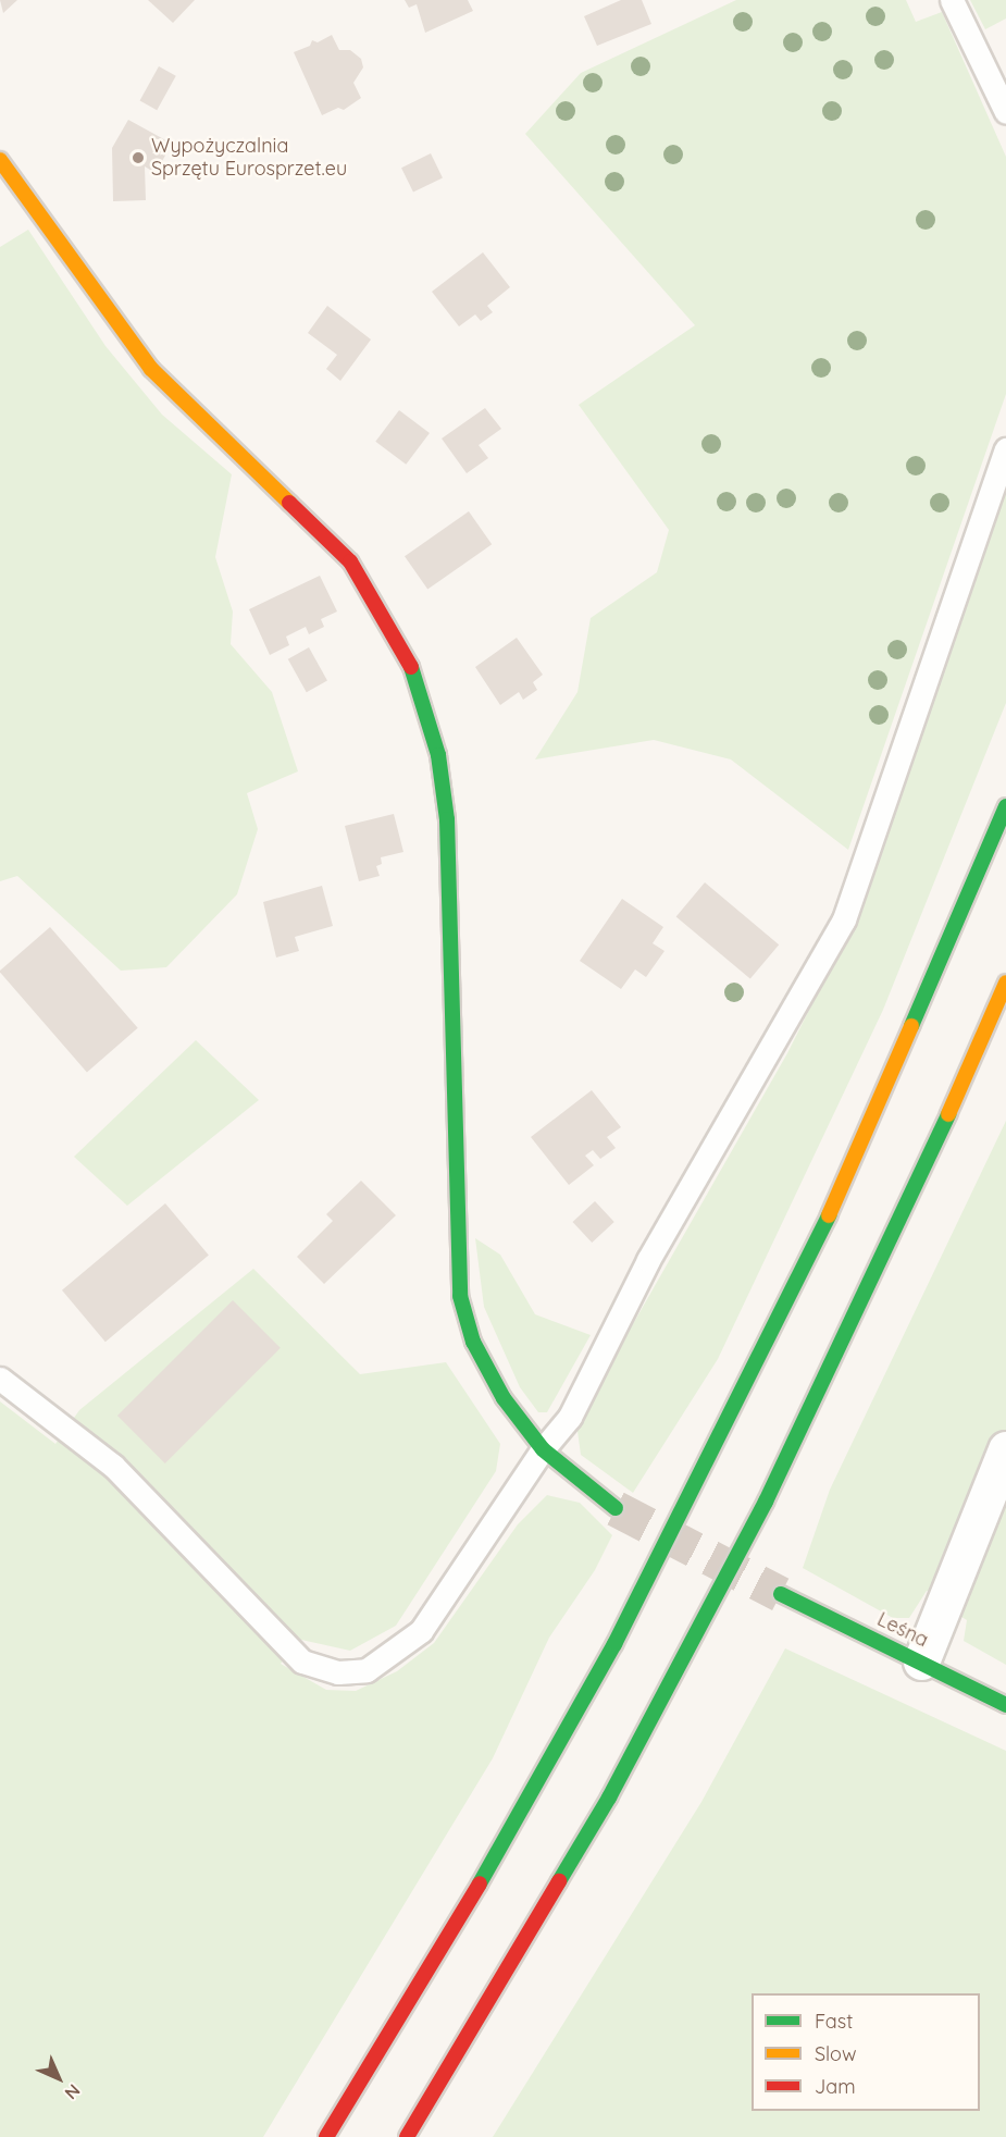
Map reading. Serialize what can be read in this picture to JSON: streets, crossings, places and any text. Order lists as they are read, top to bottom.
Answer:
{
  "streets": {
    "main road": ["Leśna"]
  },
  "places": ["Wypożyczalnia Sprzętu Eurosprzet.eu"],
  "legend": ["Fast", "Slow", "Jam"],
  "north": "bottom right"
}
